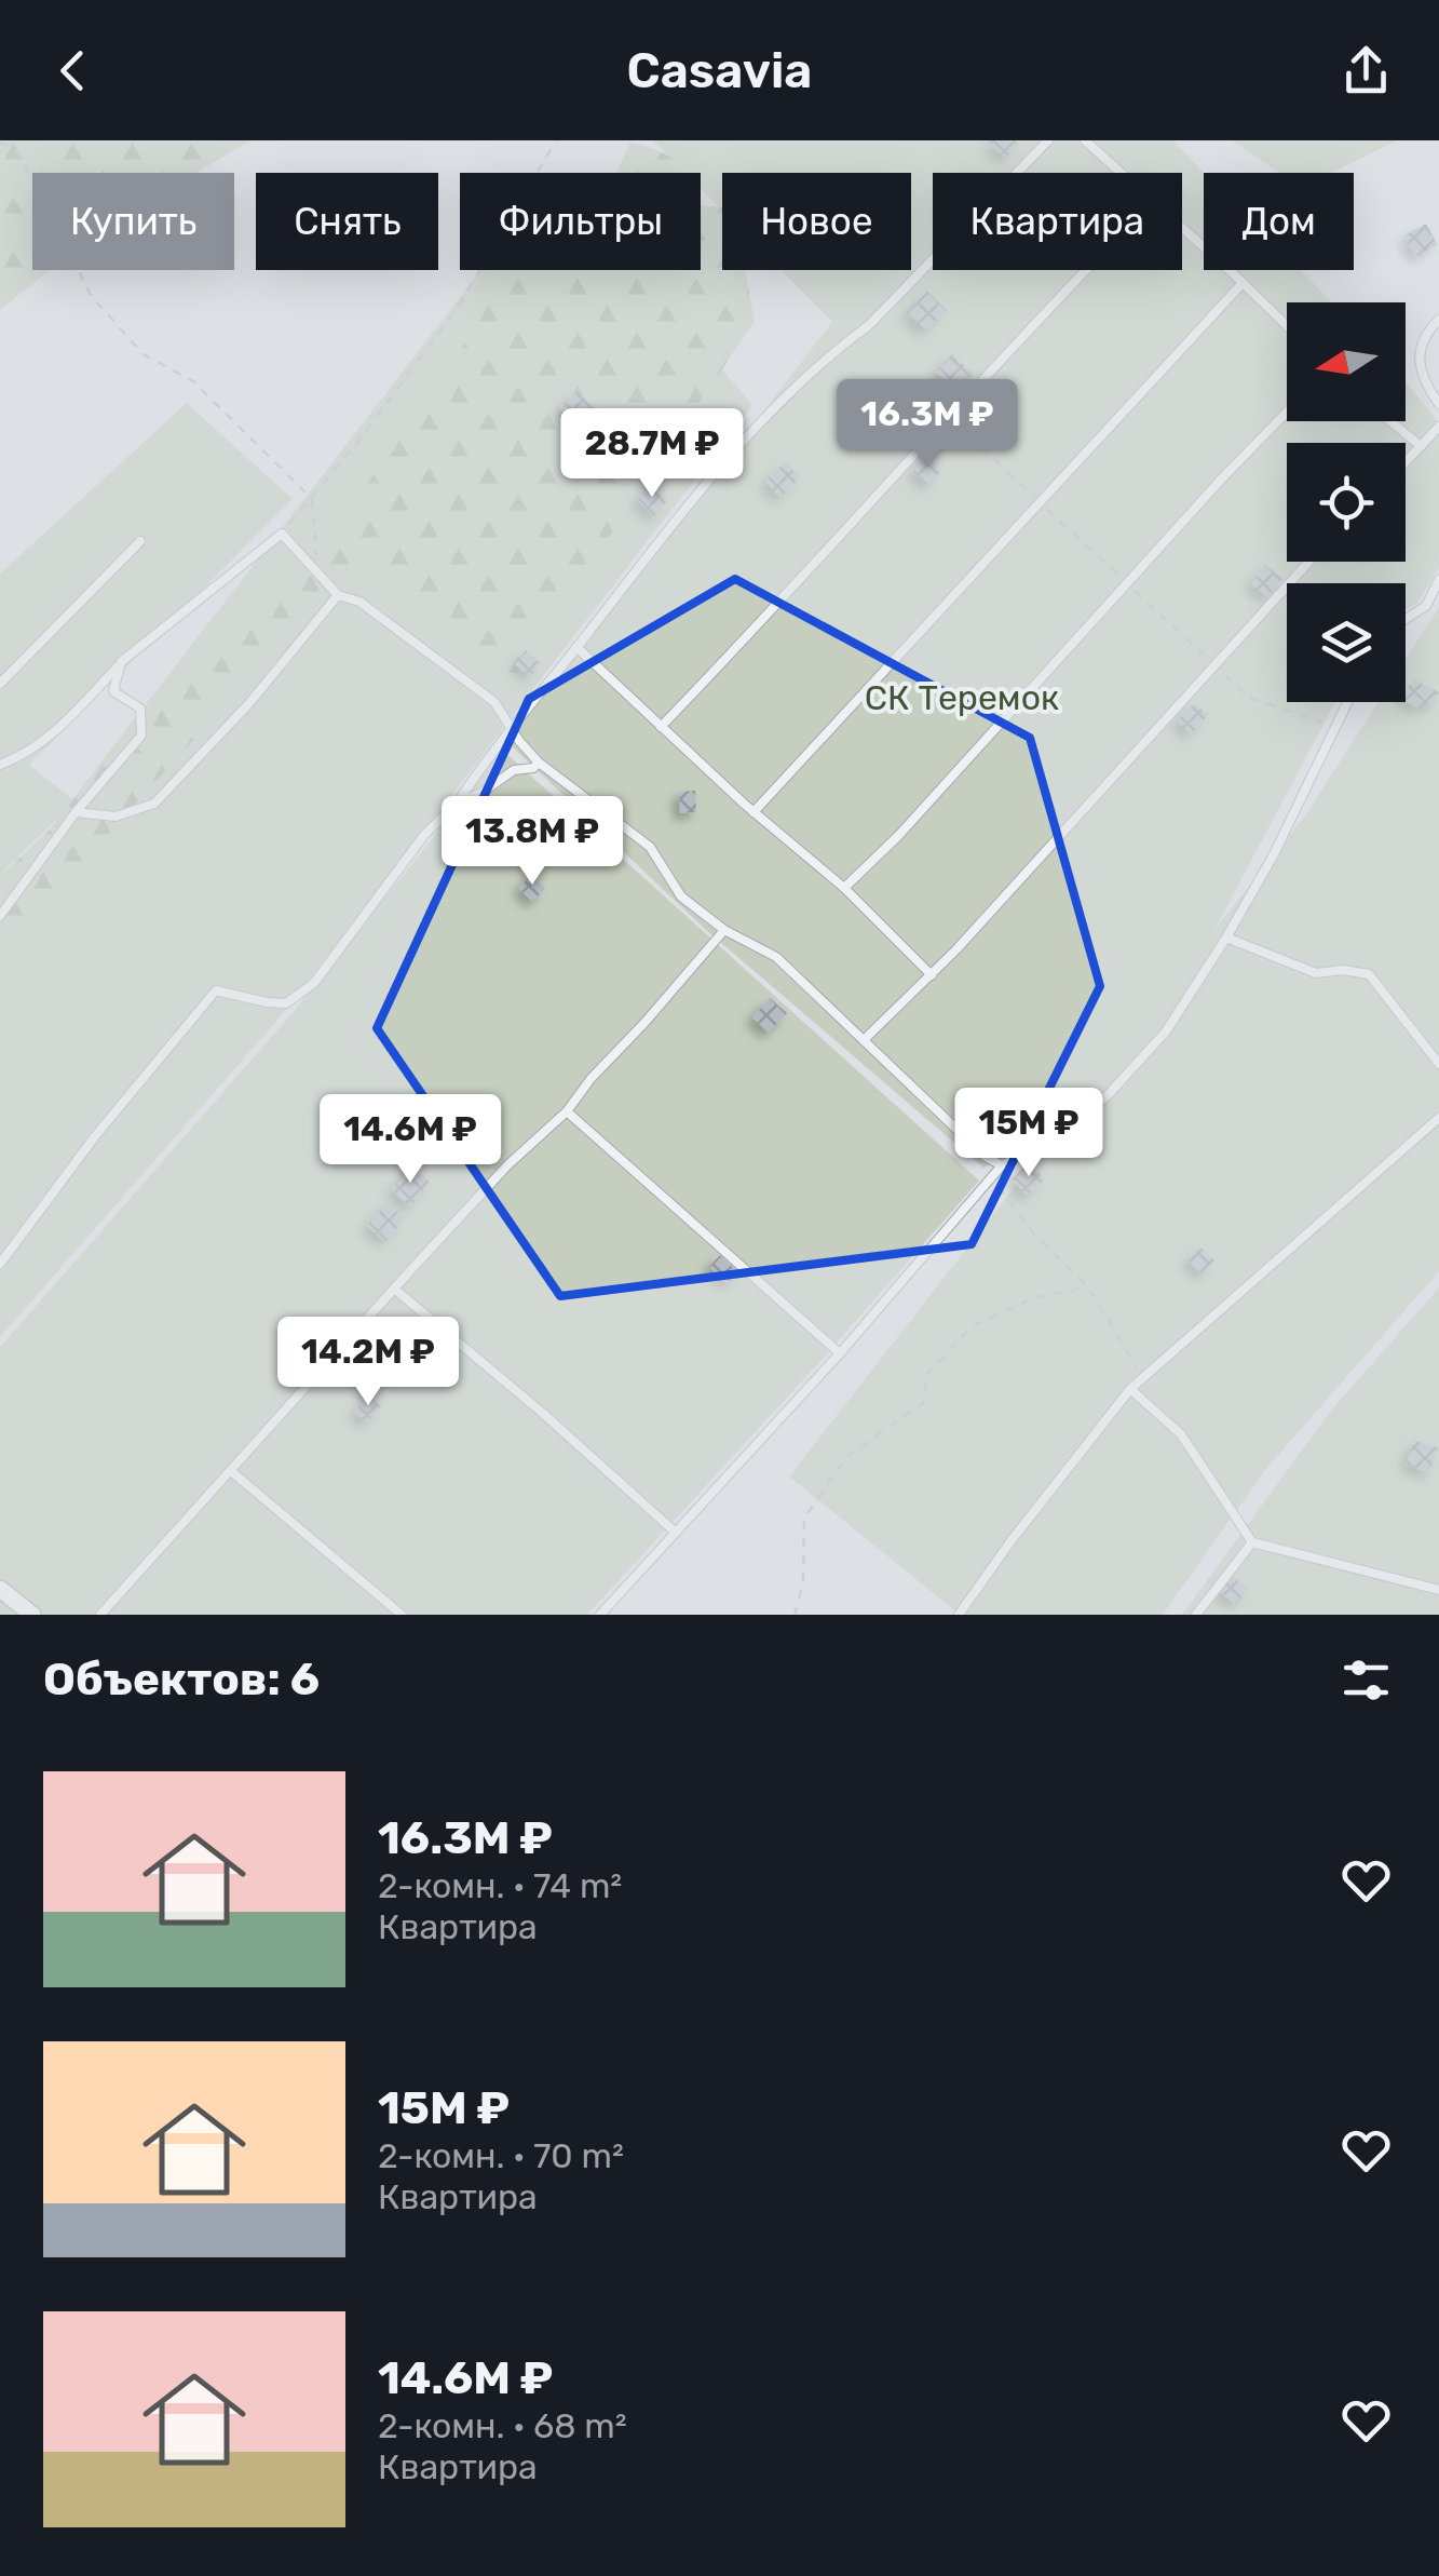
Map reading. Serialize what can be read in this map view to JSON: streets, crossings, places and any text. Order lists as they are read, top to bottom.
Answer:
{
  "parks": ["СК Теремок"],
  "north": "left",
  "page": {
    "header": "Casavia",
    "chip": [
      "Купить",
      "Снять",
      "Фильтры",
      "Новое",
      "Квартира",
      "Дом"
    ],
    "price": [
      "16.3M ₽",
      "28.7M ₽",
      "13.8M ₽",
      "15M ₽",
      "14.6M ₽",
      "14.2M ₽"
    ],
    "heading": "Объектов: 6",
    "list": [
      {
        "name": "16.3M ₽",
        "note": "2-комн. · 74 m² · Квартира"
      },
      {
        "name": "15M ₽",
        "note": "2-комн. · 70 m² · Квартира"
      },
      {
        "name": "14.6M ₽",
        "note": "2-комн. · 68 m² · Квартира"
      }
    ]
  }
}
